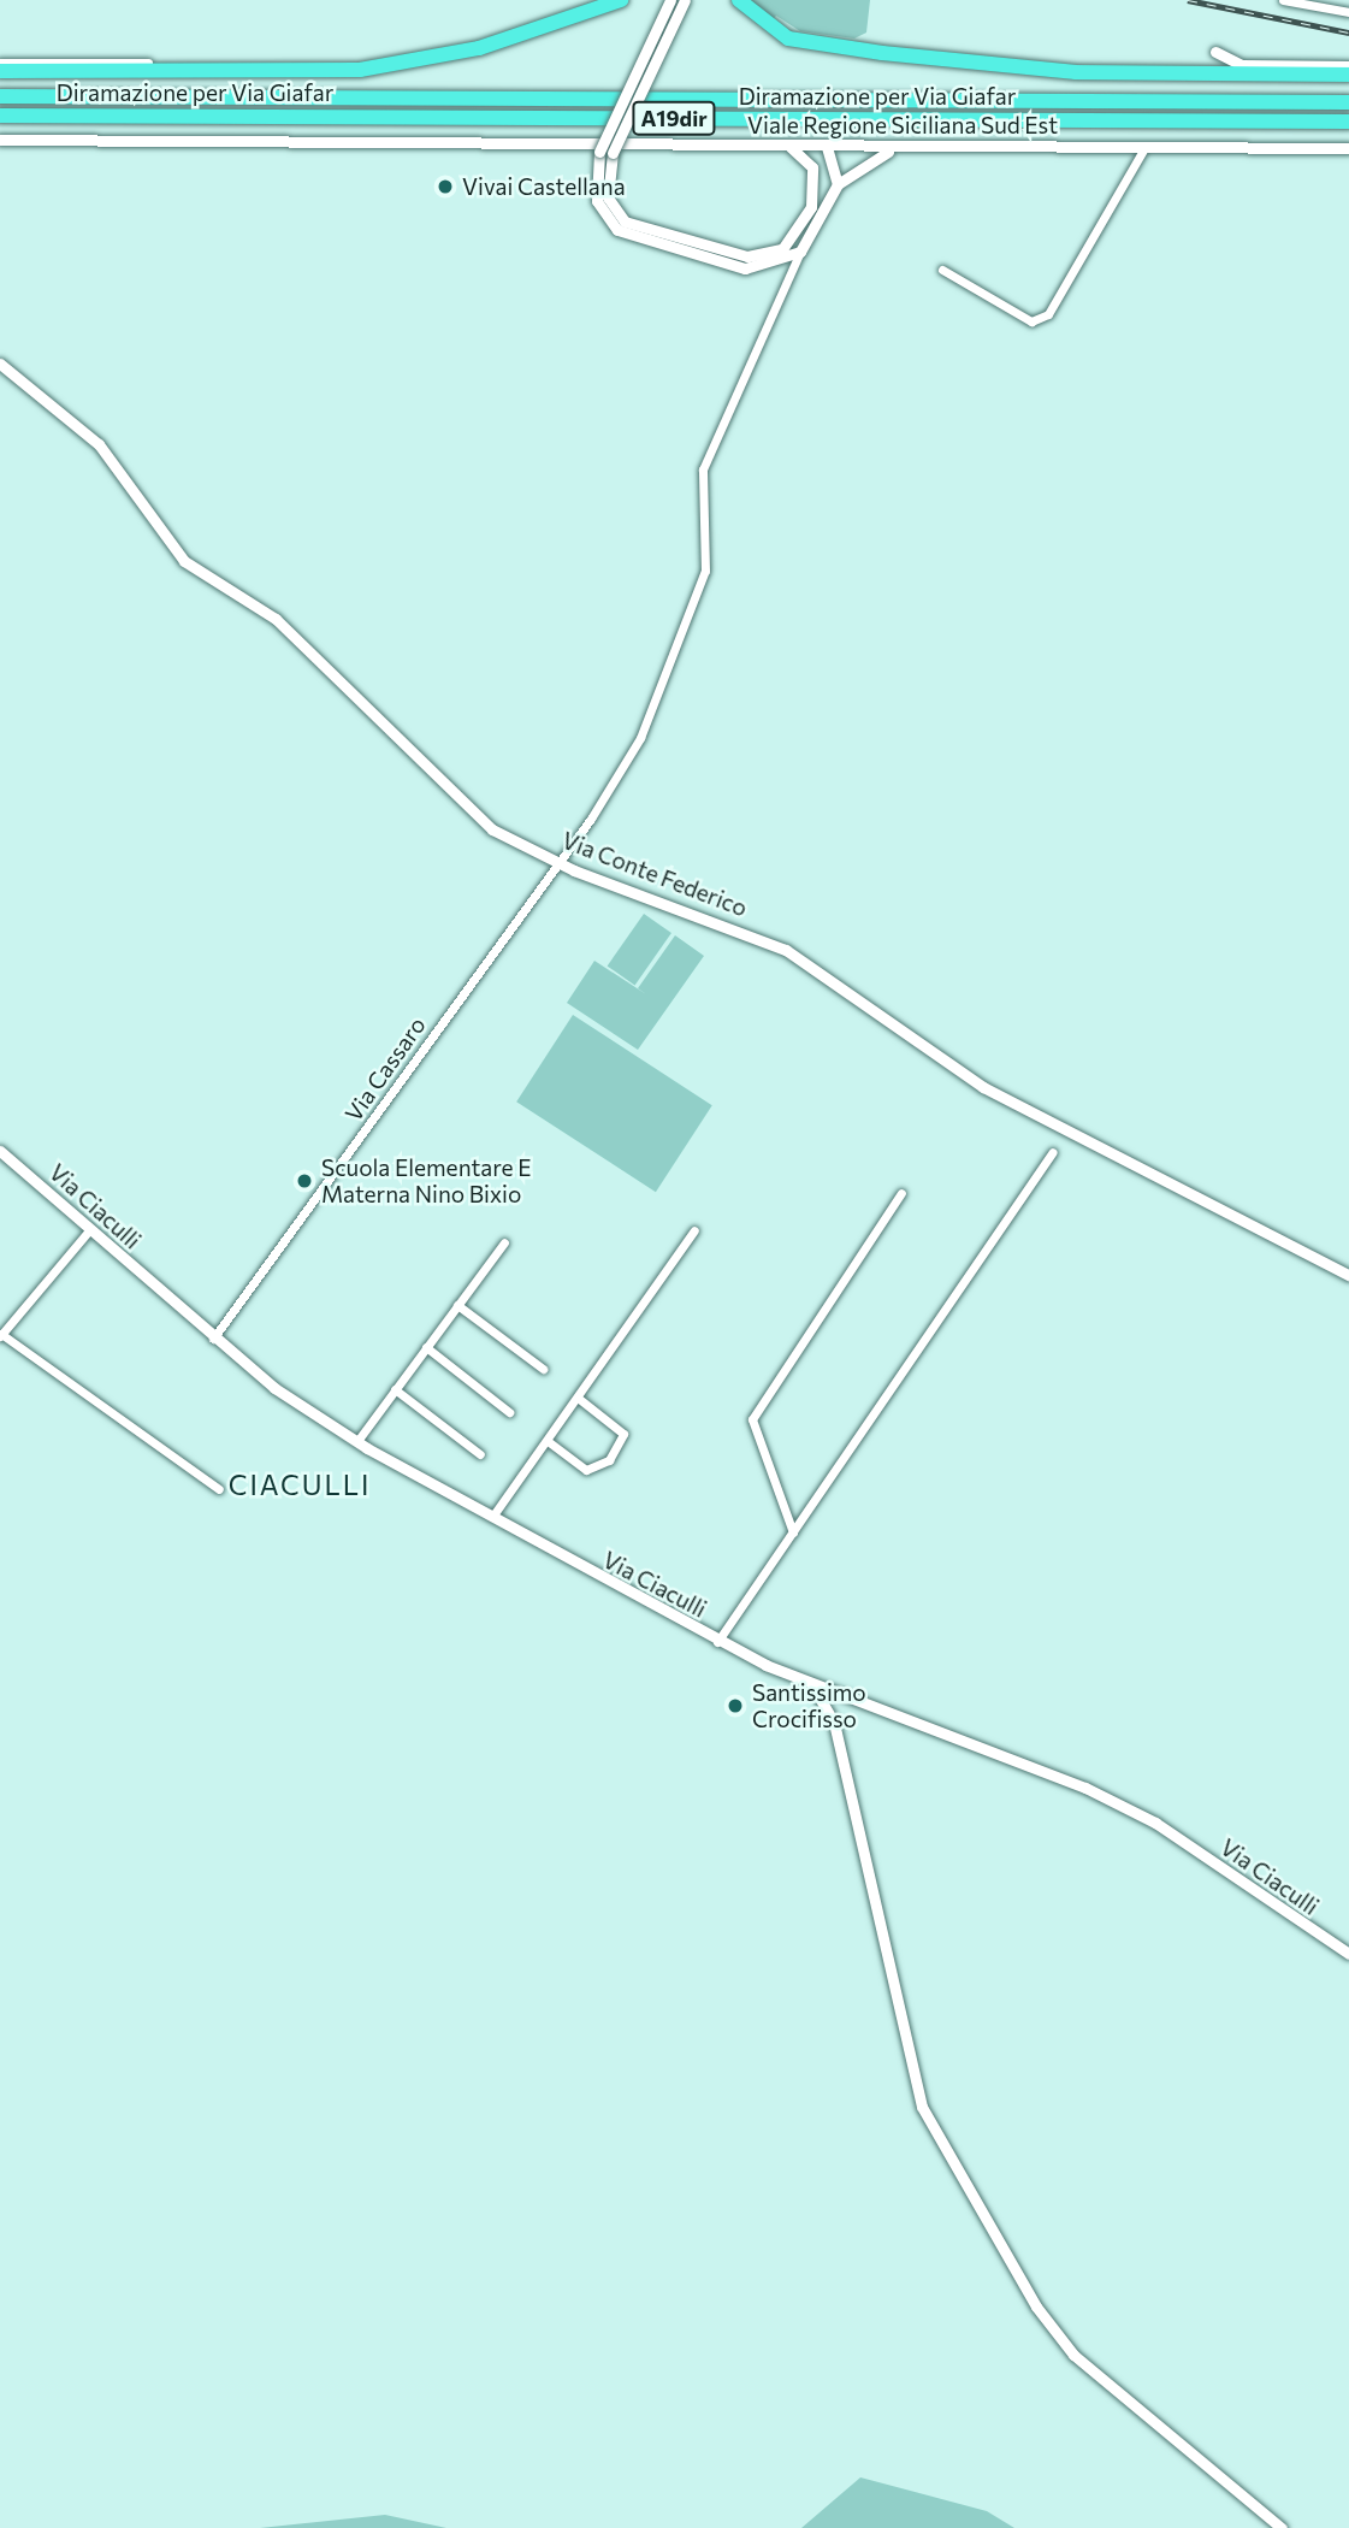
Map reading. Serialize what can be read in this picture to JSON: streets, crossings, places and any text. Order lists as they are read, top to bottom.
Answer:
{
  "streets": {
    "highway": ["Diramazione per Via Giafar", "A19dir"],
    "street": [
      "Viale Regione Siciliana Sud Est",
      "Via Conte Federico",
      "Via Cassaro",
      "Via Ciaculli"
    ]
  },
  "crossings": [
    ["Via Conte Federico", "Via Cassaro"],
    ["Via Cassaro", "Via Ciaculli"]
  ],
  "districts": ["CIACULLI"],
  "places": ["Vivai Castellana", "Scuola Elementare E Materna Nino Bixio", "Santissimo Crocifisso"]
}
